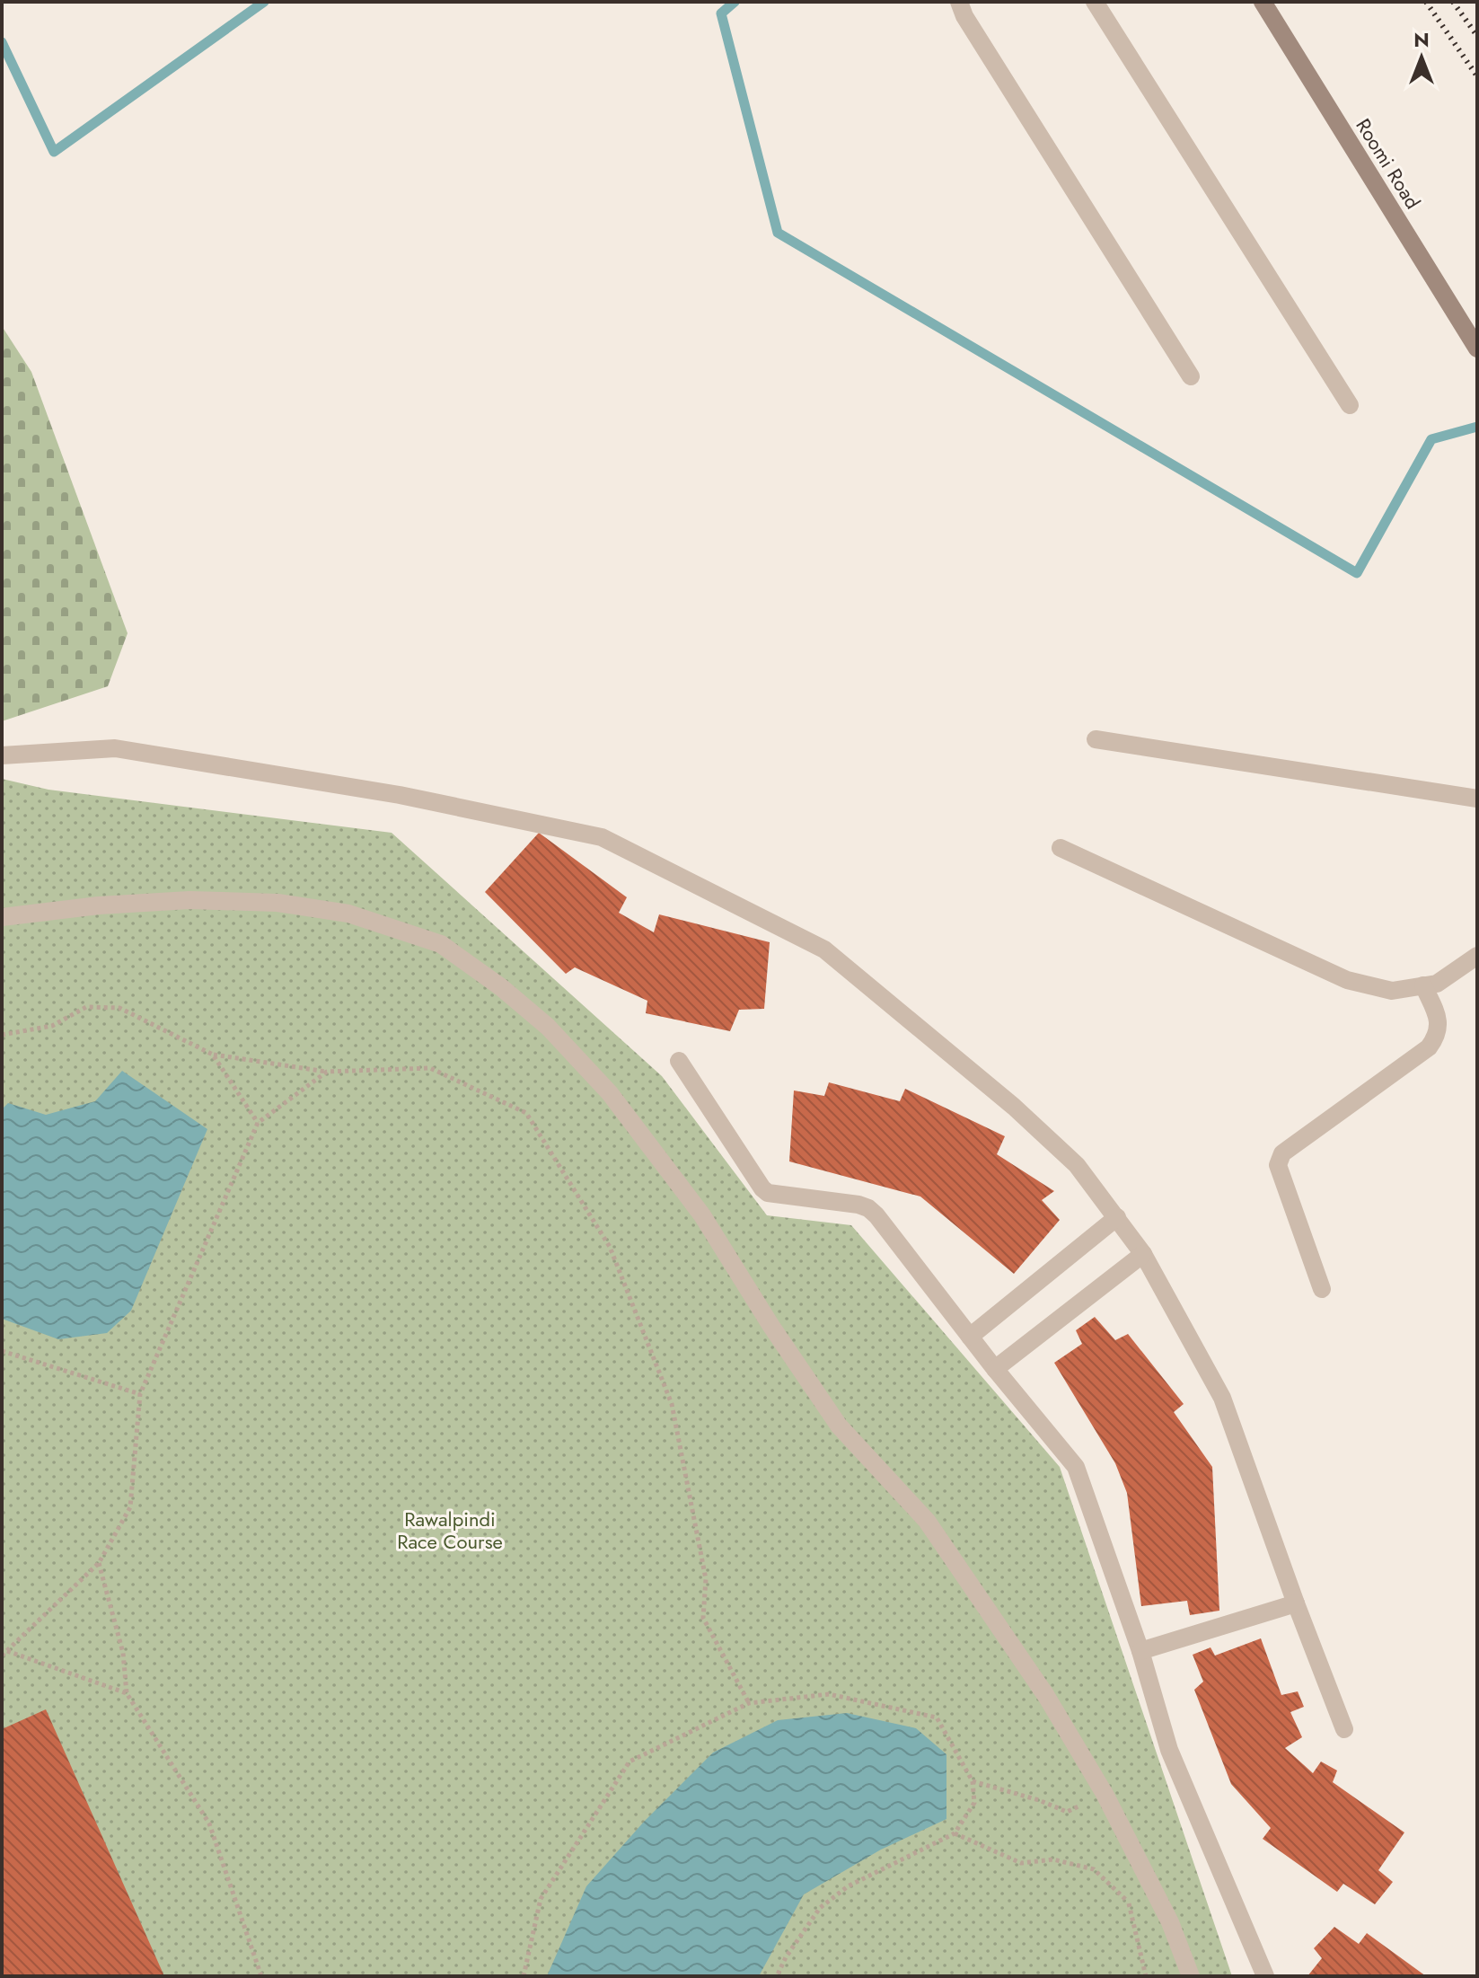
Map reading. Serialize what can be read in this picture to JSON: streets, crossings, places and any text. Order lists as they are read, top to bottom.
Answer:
{
  "streets": {
    "street": ["Roomi Road"]
  },
  "parks": ["Rawalpindi Race Course"],
  "north": "top"
}
